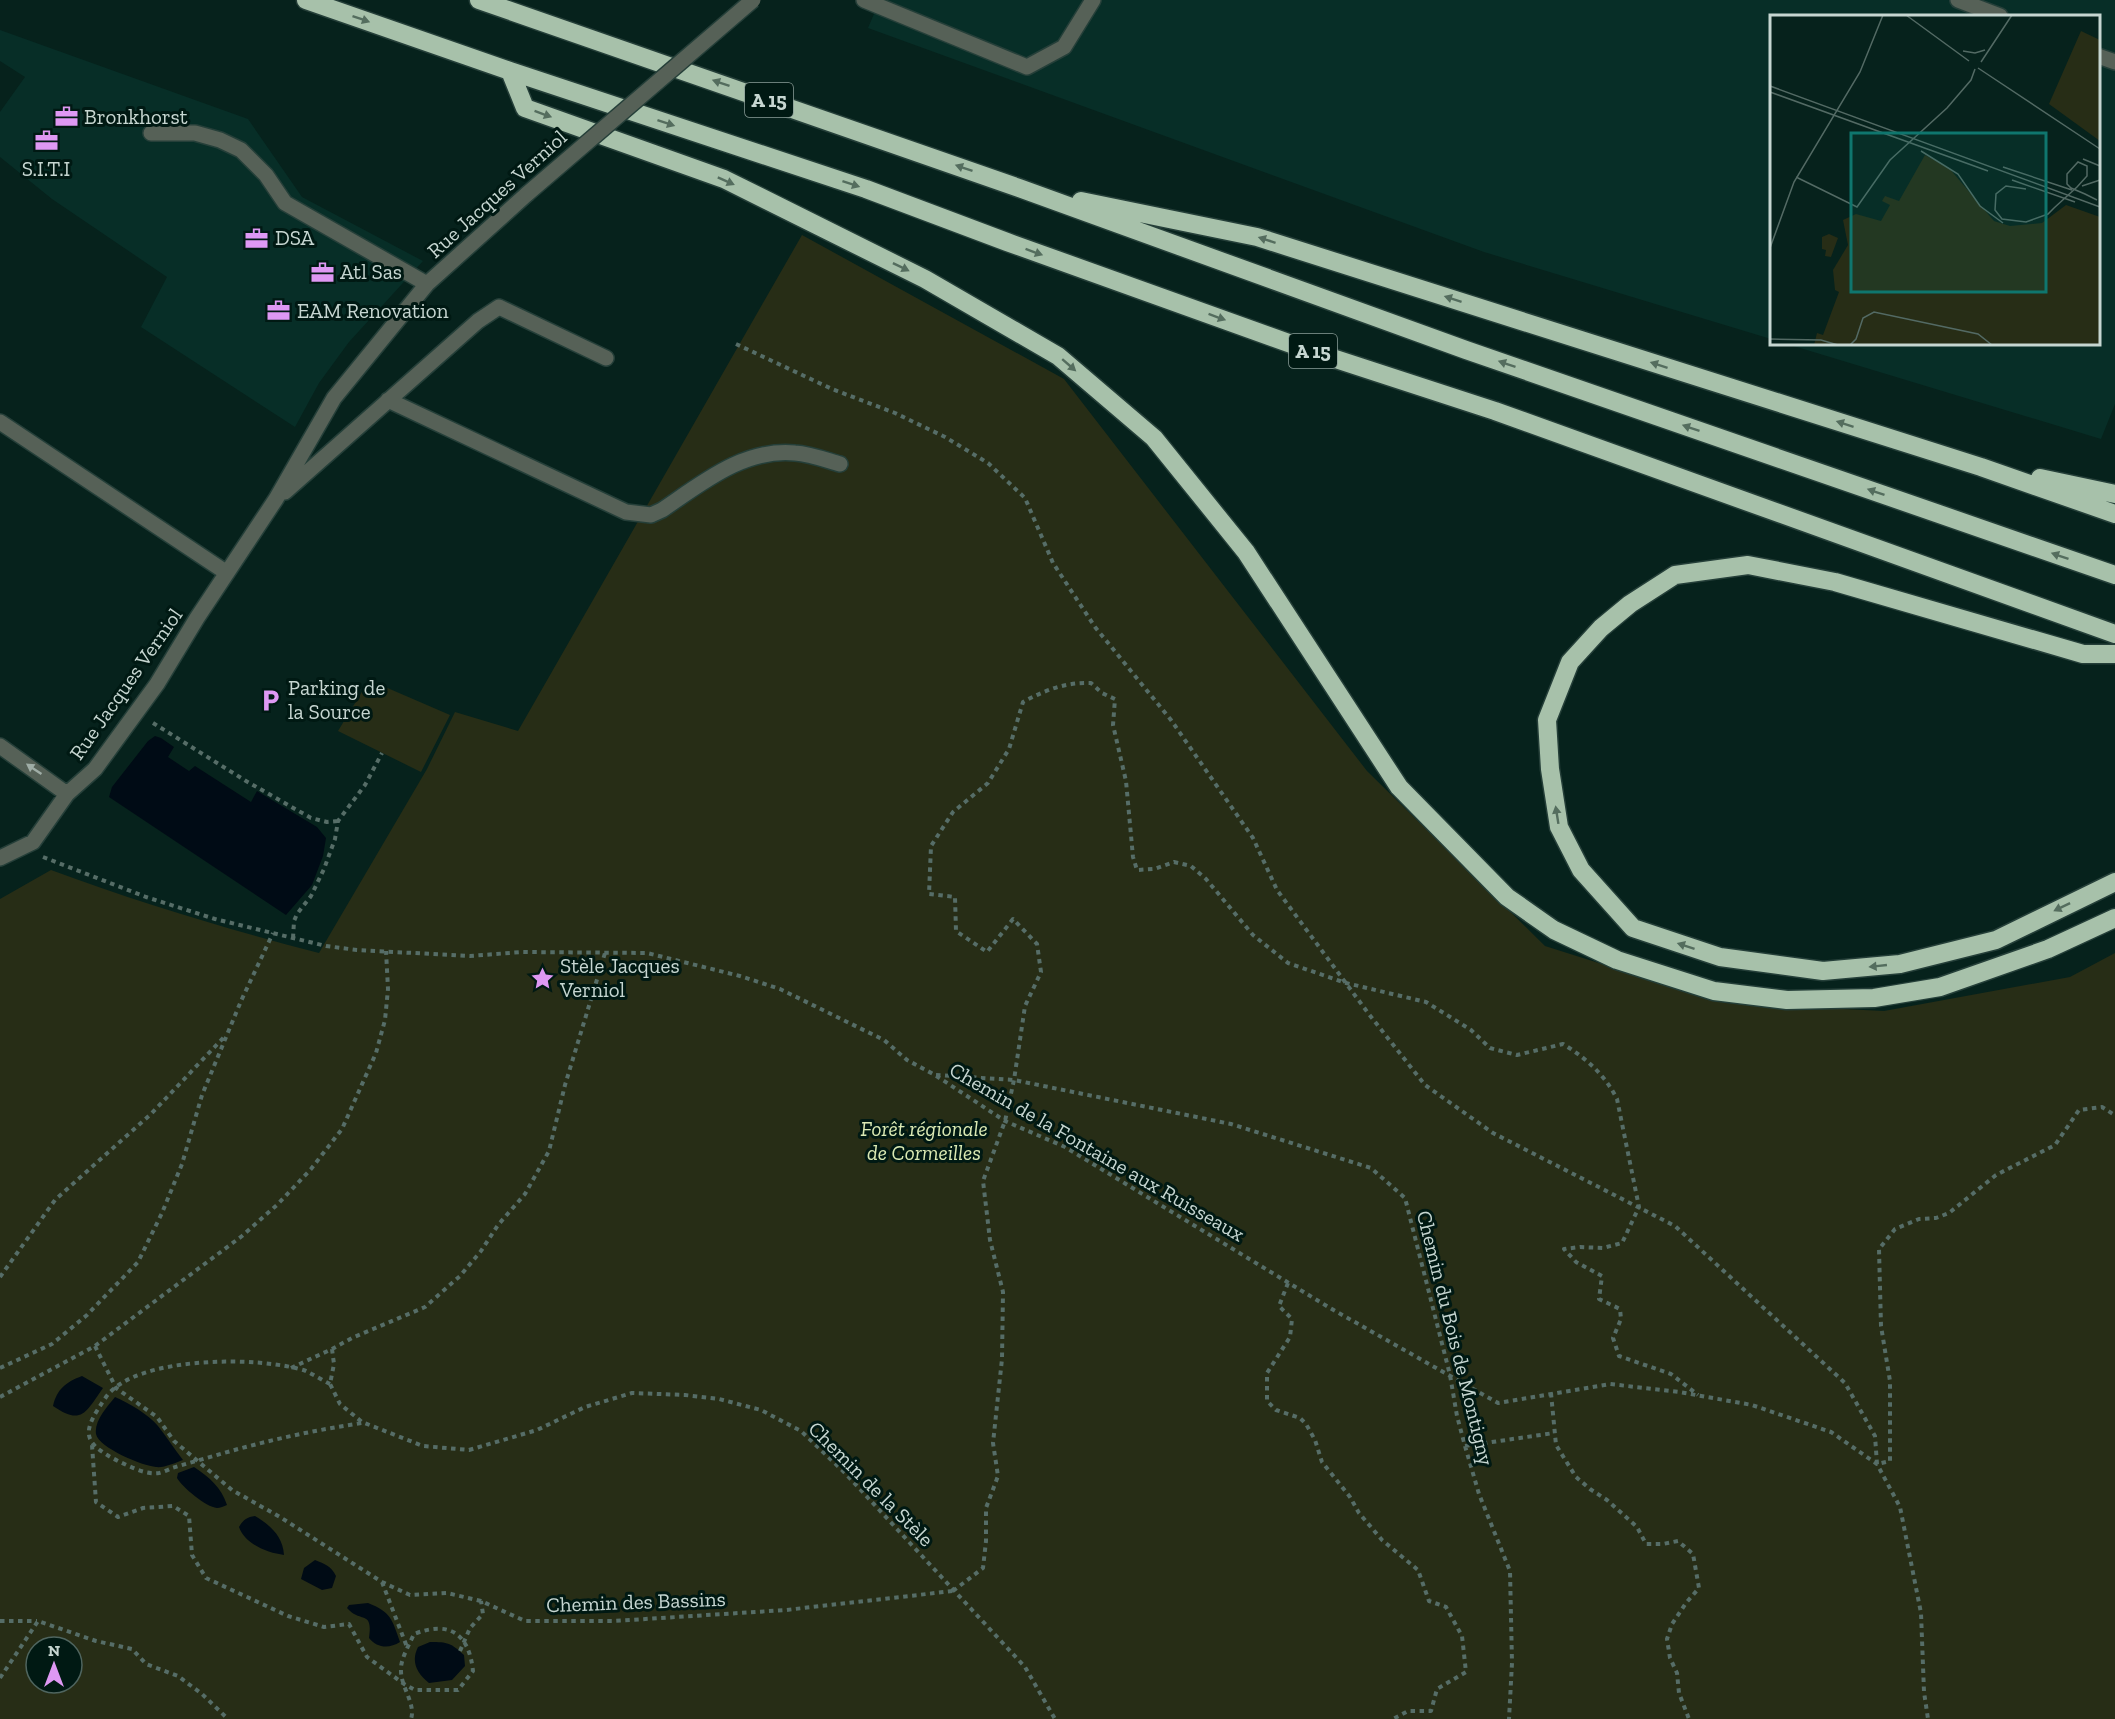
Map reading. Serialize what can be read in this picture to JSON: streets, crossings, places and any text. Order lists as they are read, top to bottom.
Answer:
{
  "streets": {
    "highway": ["A 15"],
    "street": ["Rue Jacques Verniol"],
    "path": [
      "Chemin de la Fontaine aux Ruisseaux",
      "Chemin du Bois de Montigny",
      "Chemin de la Stèle",
      "Chemin des Bassins"
    ]
  },
  "crossings": [
    ["Rue Jacques Verniol", "Chemin de la Fontaine aux Ruisseaux"],
    ["Chemin de la Fontaine aux Ruisseaux", "Chemin du Bois de Montigny"],
    ["Chemin de la Stèle", "Chemin des Bassins"]
  ],
  "parks": ["Forêt régionale de Cormeilles"],
  "places": {
    "office": [
      "Bronkhorst",
      "S.I.T.I",
      "DSA",
      "Atl Sas",
      "EAM Renovation"
    ],
    "parking": ["Parking de la Source"],
    "place": ["Stèle Jacques Verniol"]
  },
  "north": "top"
}
